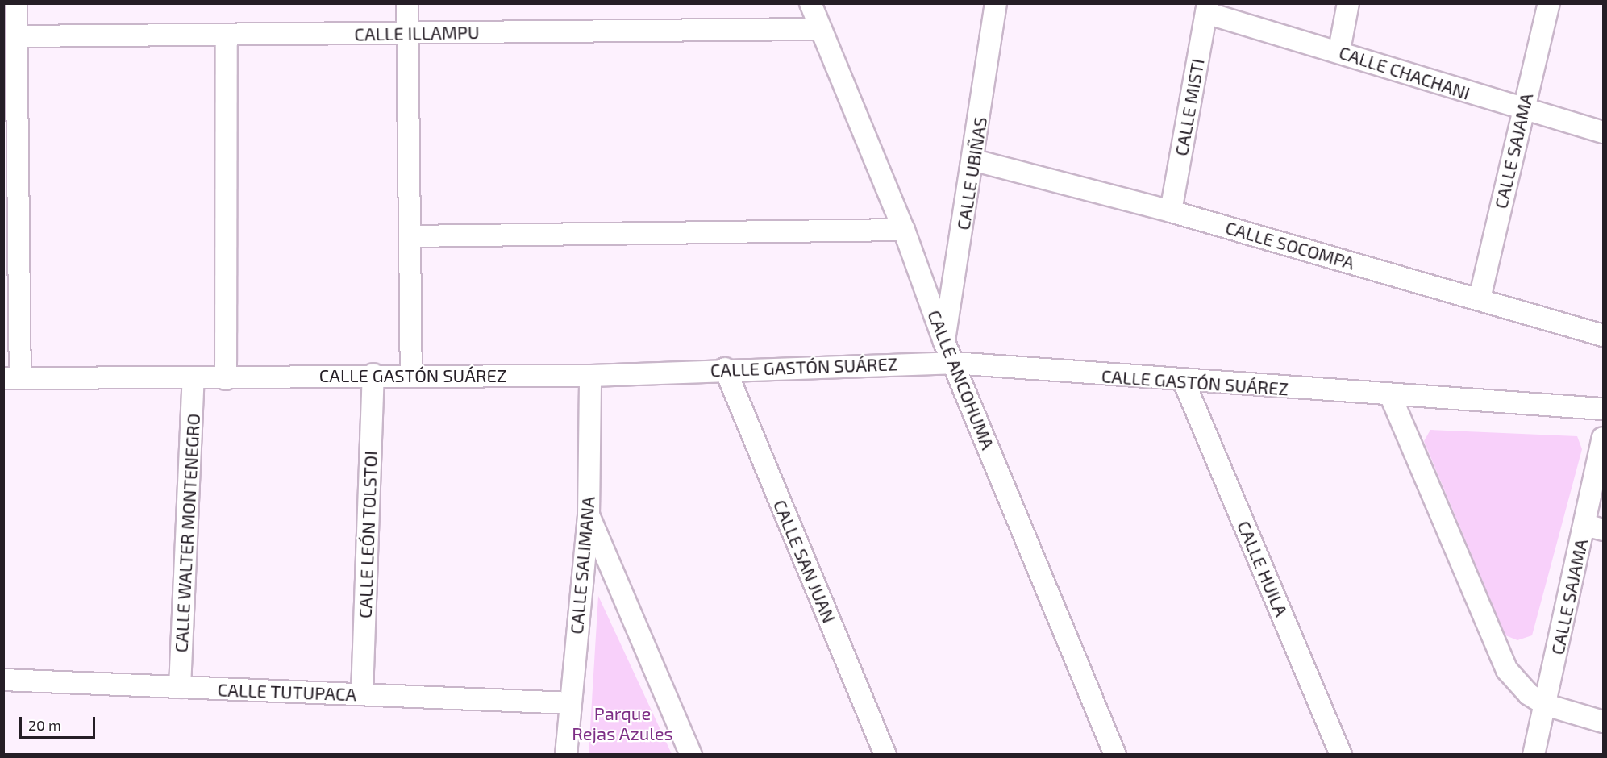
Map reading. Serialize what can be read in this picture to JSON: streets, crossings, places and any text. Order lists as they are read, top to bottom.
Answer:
{
  "streets": {
    "street": [
      "CALLE ILLAMPU",
      "CALLE CHACHANI",
      "CALLE MISTI",
      "CALLE SAJAMA",
      "CALLE UBIÑAS",
      "CALLE SOCOMPA",
      "CALLE GASTÓN SUÁREZ",
      "CALLE ANCOHUMA",
      "CALLE WALTER MONTENEGRO",
      "CALLE LEÓN TOLSTOI",
      "CALLE SAN JUAN",
      "CALLE SALIMANA",
      "CALLE HUILA",
      "CALLE TUTUPACA"
    ]
  },
  "crossings": [
    ["CALLE ILLAMPU", "CALLE ANCOHUMA"],
    ["CALLE CHACHANI", "CALLE MISTI"],
    ["CALLE CHACHANI", "CALLE SAJAMA"],
    ["CALLE MISTI", "CALLE SOCOMPA"],
    ["CALLE SAJAMA", "CALLE SOCOMPA"],
    ["CALLE UBIÑAS", "CALLE SOCOMPA"],
    ["CALLE UBIÑAS", "CALLE ANCOHUMA"],
    ["CALLE GASTÓN SUÁREZ", "CALLE ANCOHUMA"],
    ["CALLE GASTÓN SUÁREZ", "CALLE WALTER MONTENEGRO"],
    ["CALLE GASTÓN SUÁREZ", "CALLE LEÓN TOLSTOI"],
    ["CALLE GASTÓN SUÁREZ", "CALLE SAN JUAN"],
    ["CALLE GASTÓN SUÁREZ", "CALLE SALIMANA"],
    ["CALLE GASTÓN SUÁREZ", "CALLE HUILA"],
    ["CALLE WALTER MONTENEGRO", "CALLE TUTUPACA"],
    ["CALLE LEÓN TOLSTOI", "CALLE TUTUPACA"],
    ["CALLE SALIMANA", "CALLE TUTUPACA"]
  ],
  "parks": ["Parque Rejas Azules"],
  "scale_bar": "20 m"
}
